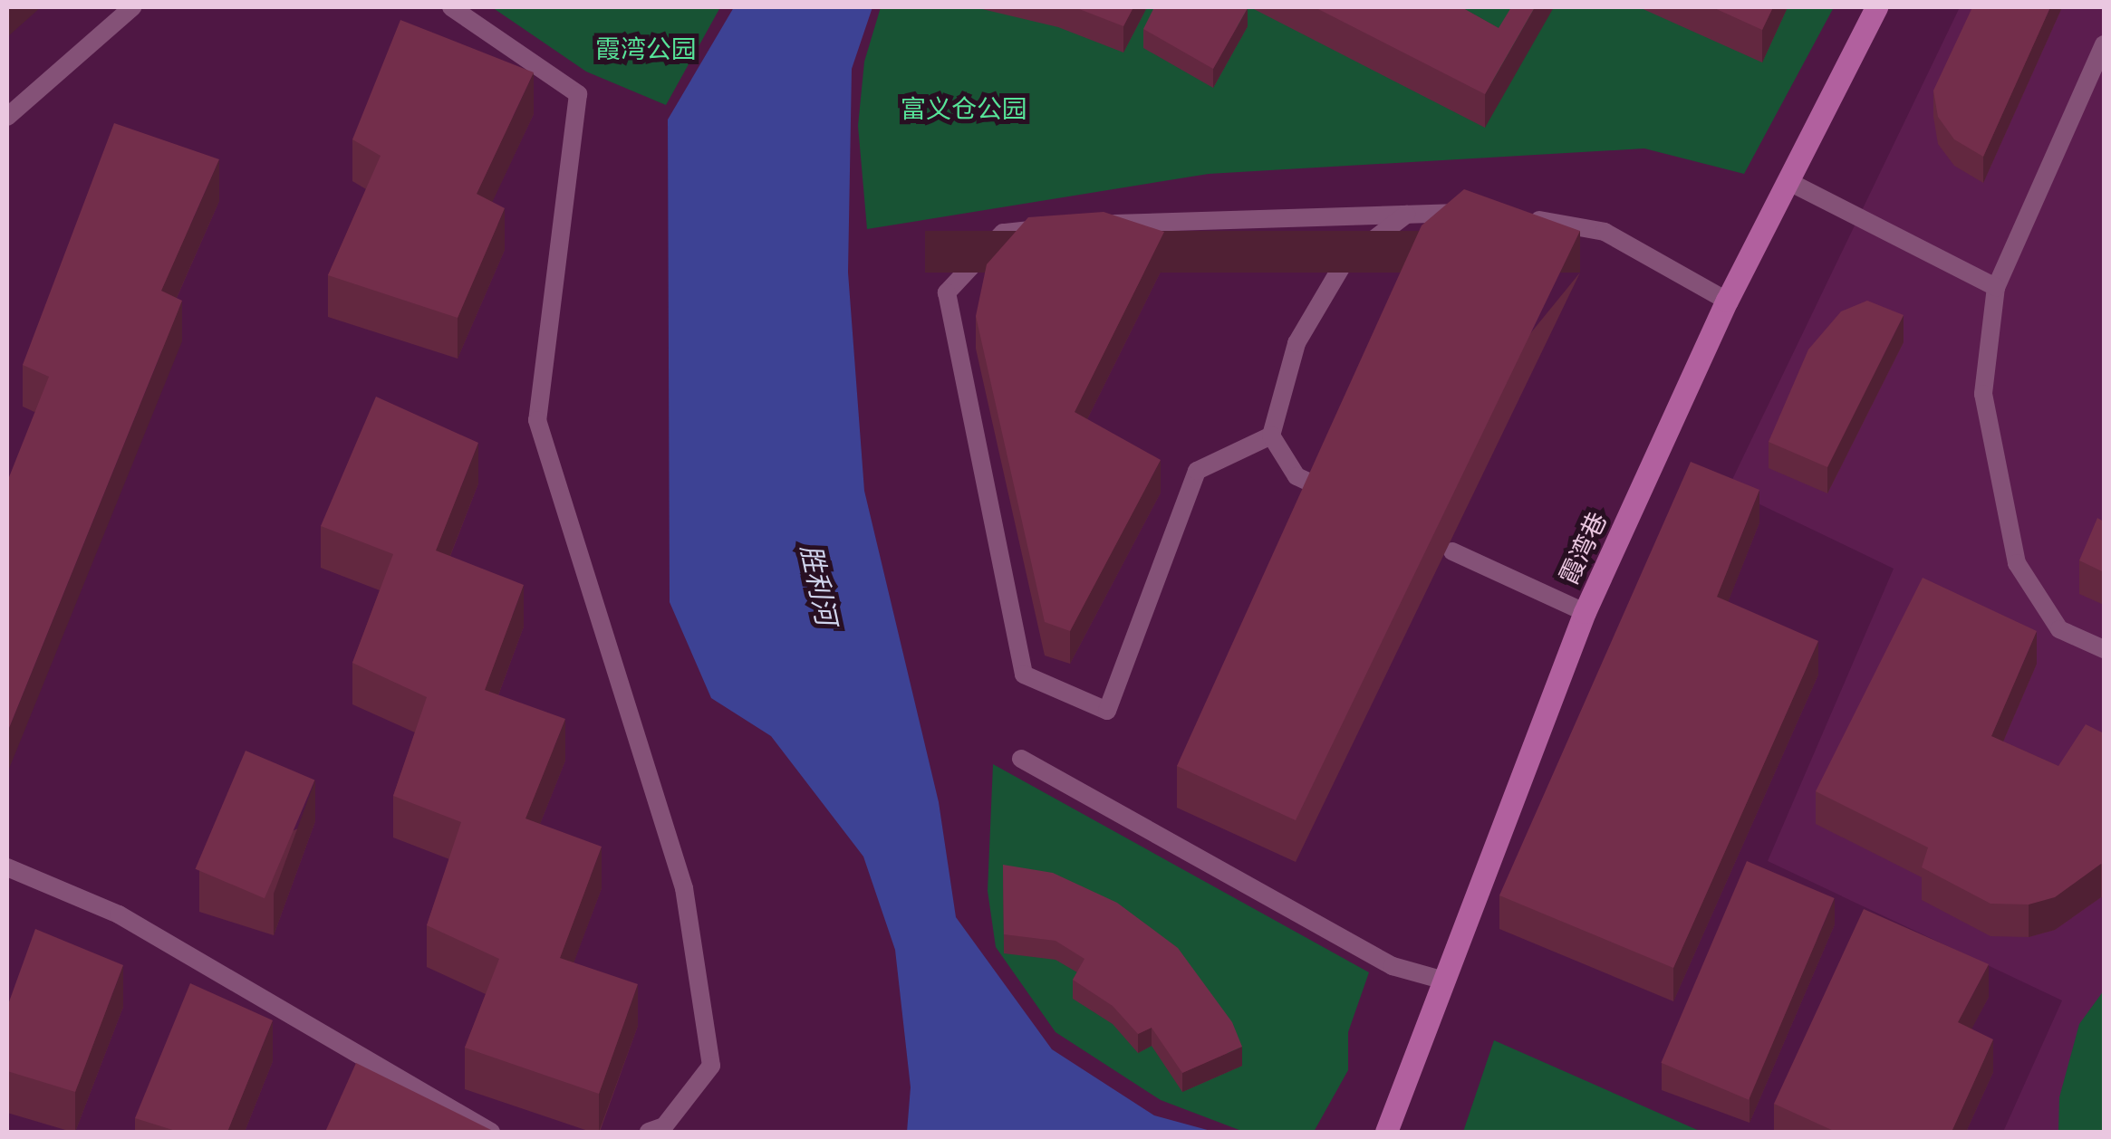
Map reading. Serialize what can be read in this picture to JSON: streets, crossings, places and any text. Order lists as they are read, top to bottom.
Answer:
{
  "streets": {
    "street": ["霞湾巷"]
  },
  "water": ["胜利河"],
  "parks": ["霞湾公园", "富义仓公园"]
}
